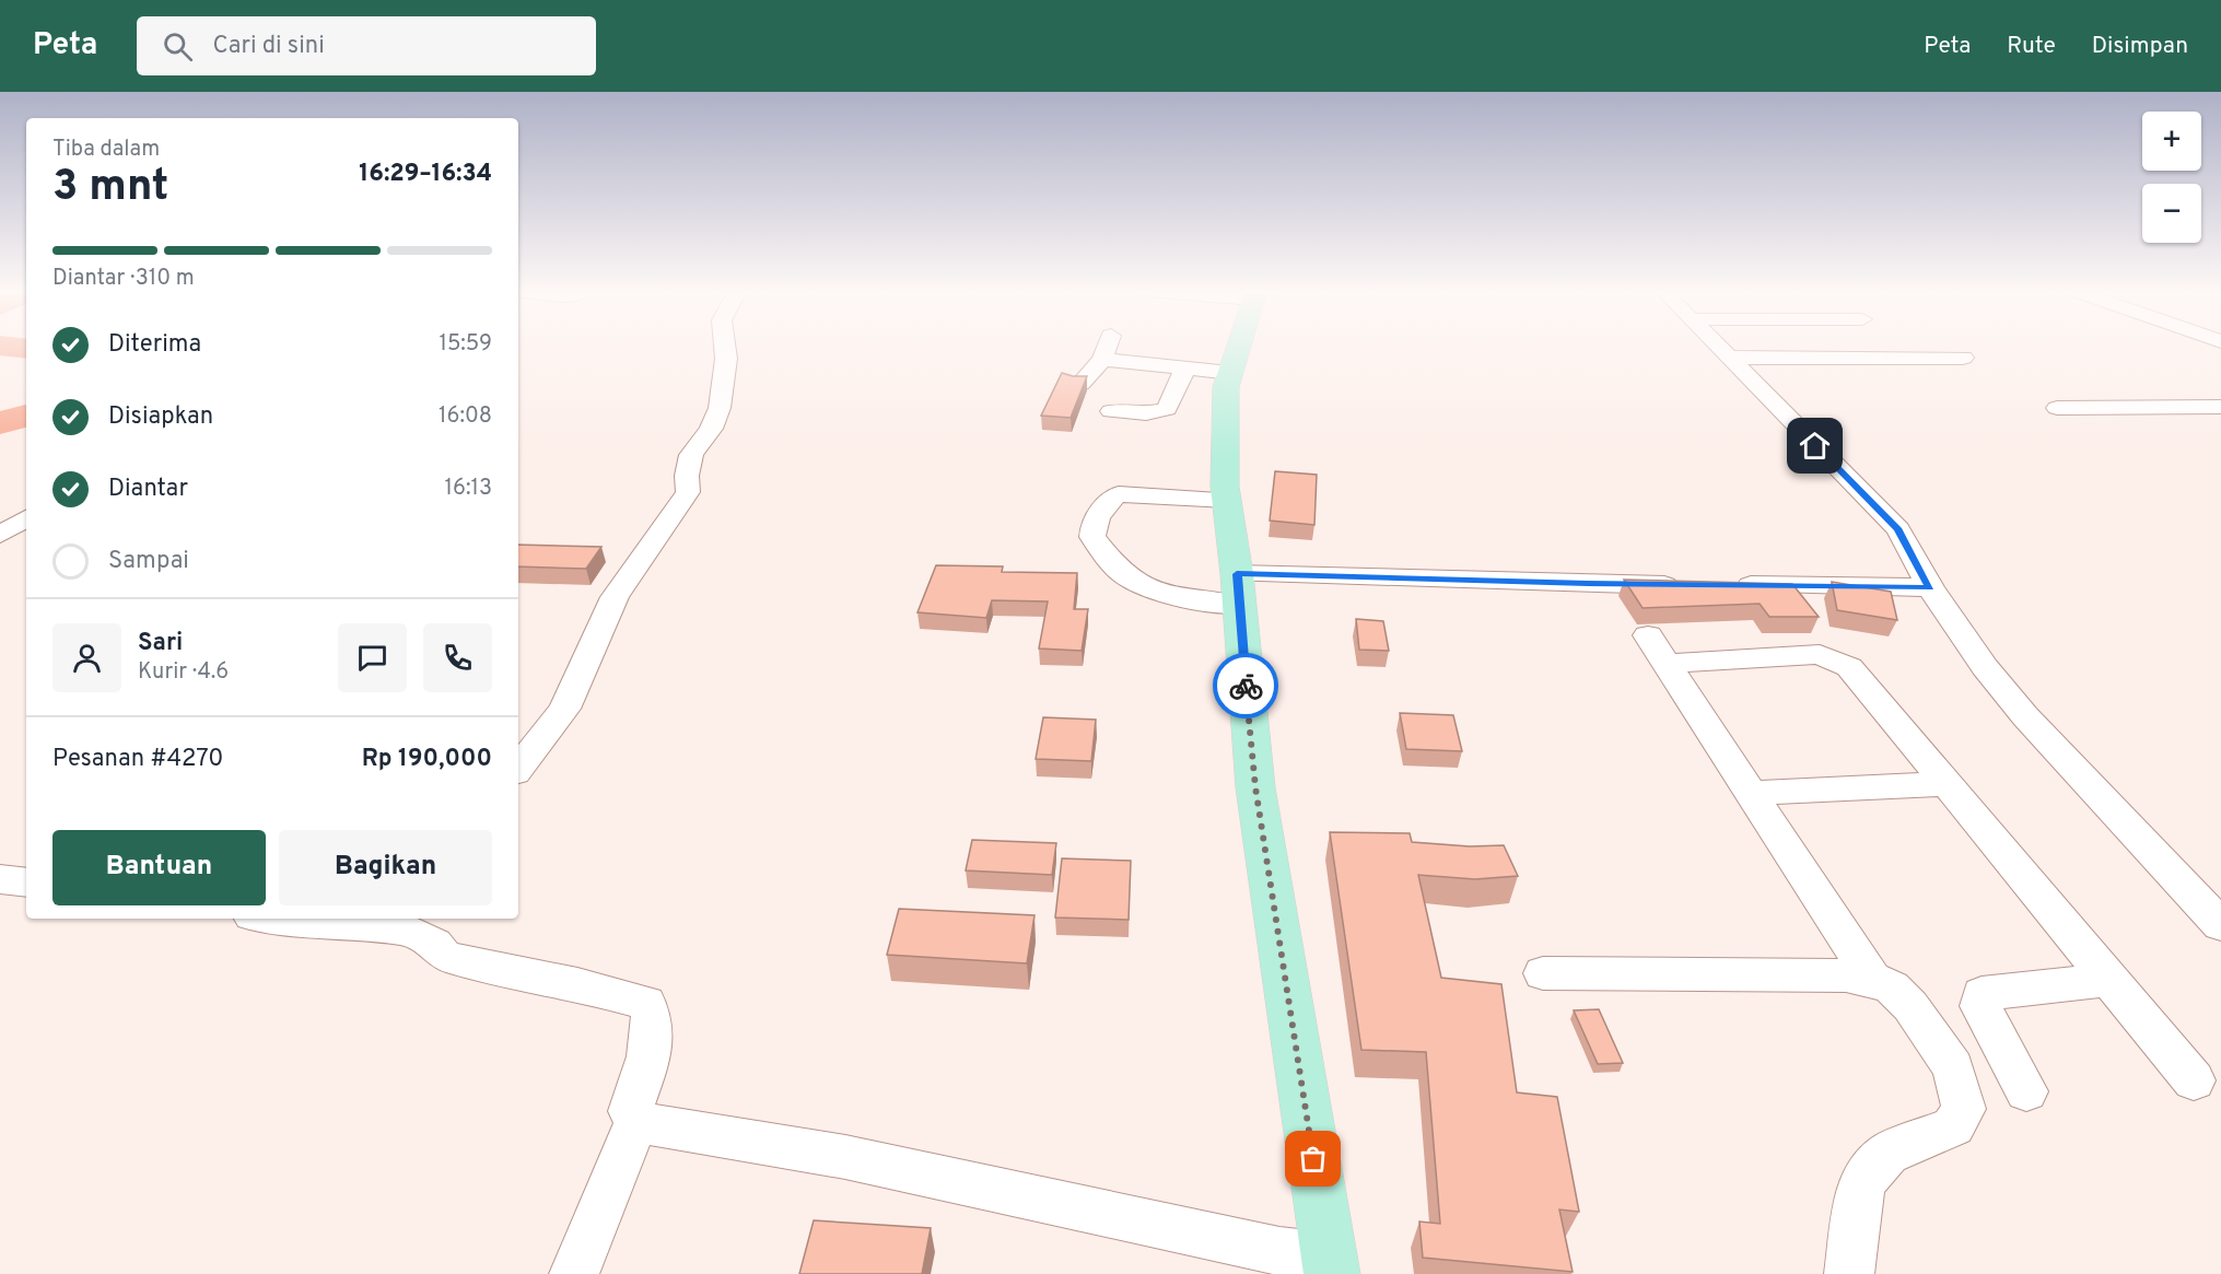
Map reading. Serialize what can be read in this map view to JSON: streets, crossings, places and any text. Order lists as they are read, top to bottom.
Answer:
{
  "page": {
    "header": "Peta",
    "search": "Cari di sini",
    "nav": ["Peta", "Rute", "Disimpan"],
    "map_buttons": ["+", "−"],
    "heading": ["3 mnt", "Tiba dalam", "16:29–16:34"],
    "panel": [
      "Sari",
      "Kurir · 4.6",
      "Pesanan #4270",
      "Rp 190,000"
    ],
    "bar": "Diantar · 310 m",
    "list": [
      ["Diterima", "15:59"],
      ["Disiapkan", "16:08"],
      ["Diantar", "16:13"],
      "Sampai"
    ],
    "buttons": ["Bantuan", "Bagikan"]
  }
}
